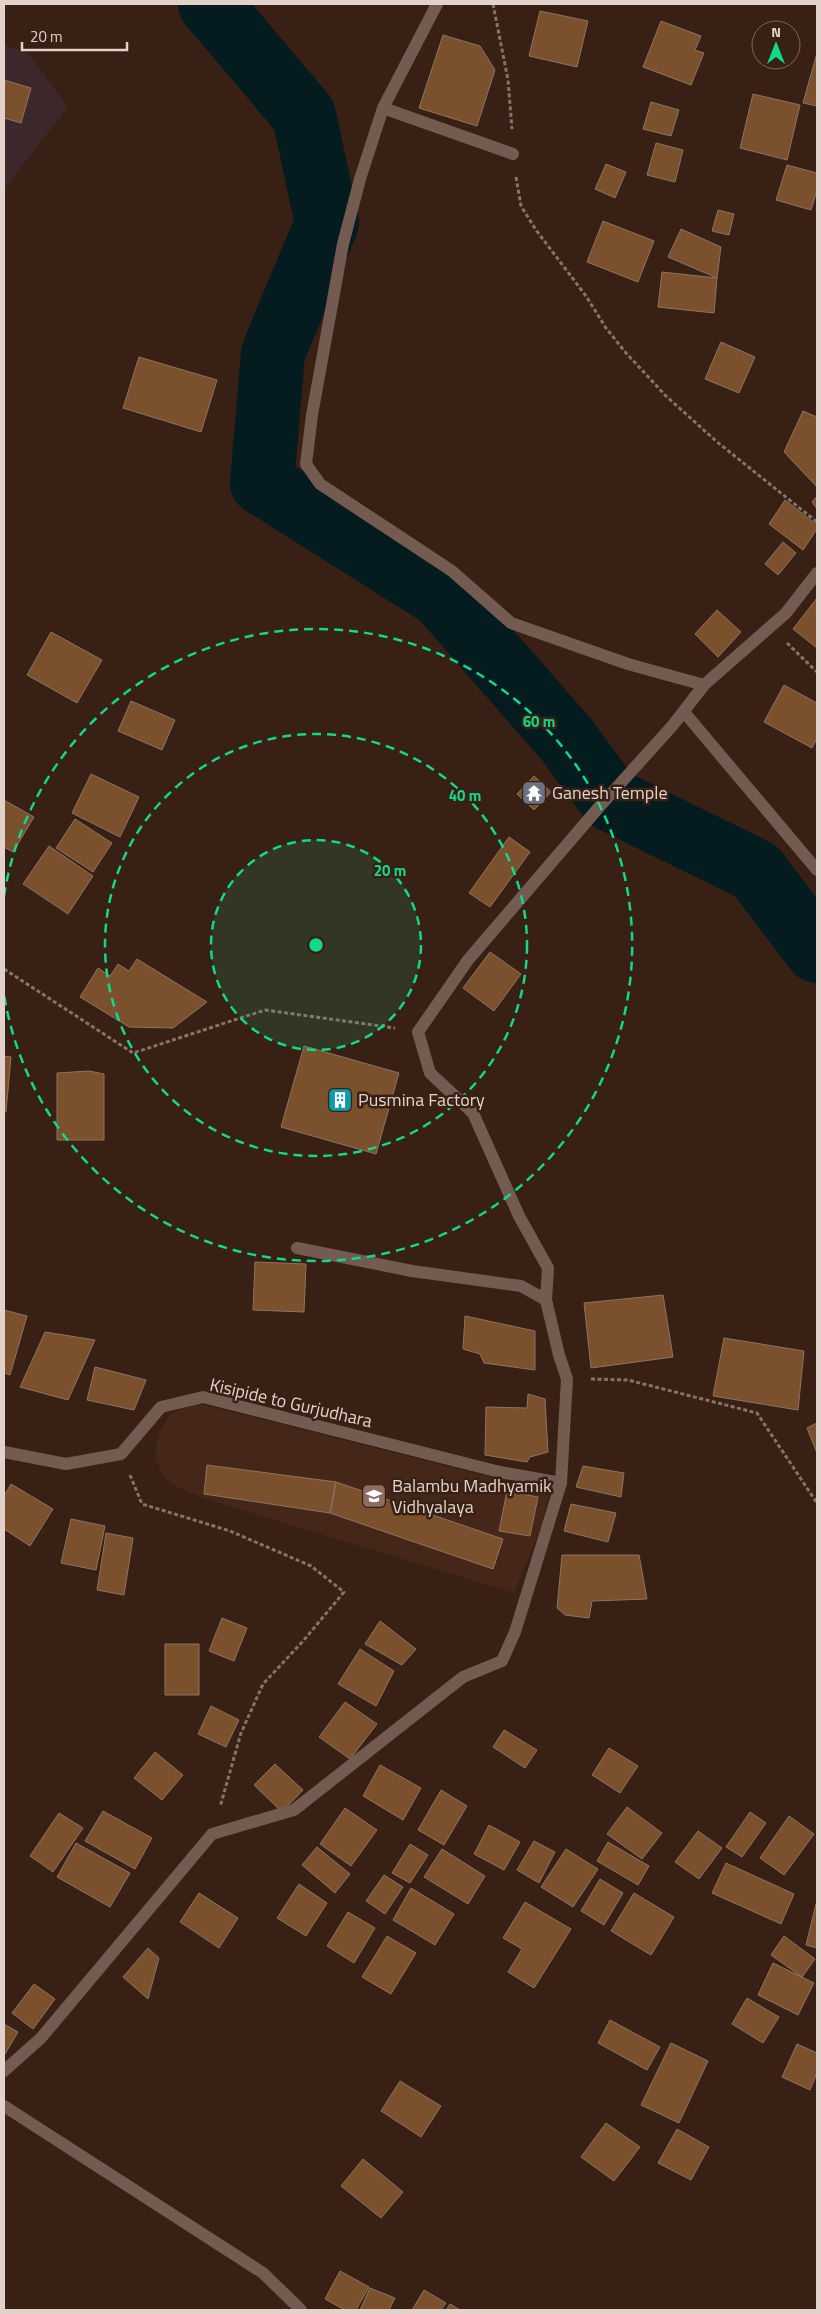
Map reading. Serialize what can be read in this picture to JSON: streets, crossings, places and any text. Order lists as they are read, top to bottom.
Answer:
{
  "streets": {
    "street": ["Kisipide to Gurjudhara"]
  },
  "places": {
    "temple": ["Ganesh Temple"],
    "building": ["Pusmina Factory"],
    "school or university": ["Balambu Madhyamik Vidhyalaya"]
  },
  "scale_bar": "20 m",
  "north": "top",
  "rings": ["60 m", "40 m", "20 m"]
}
